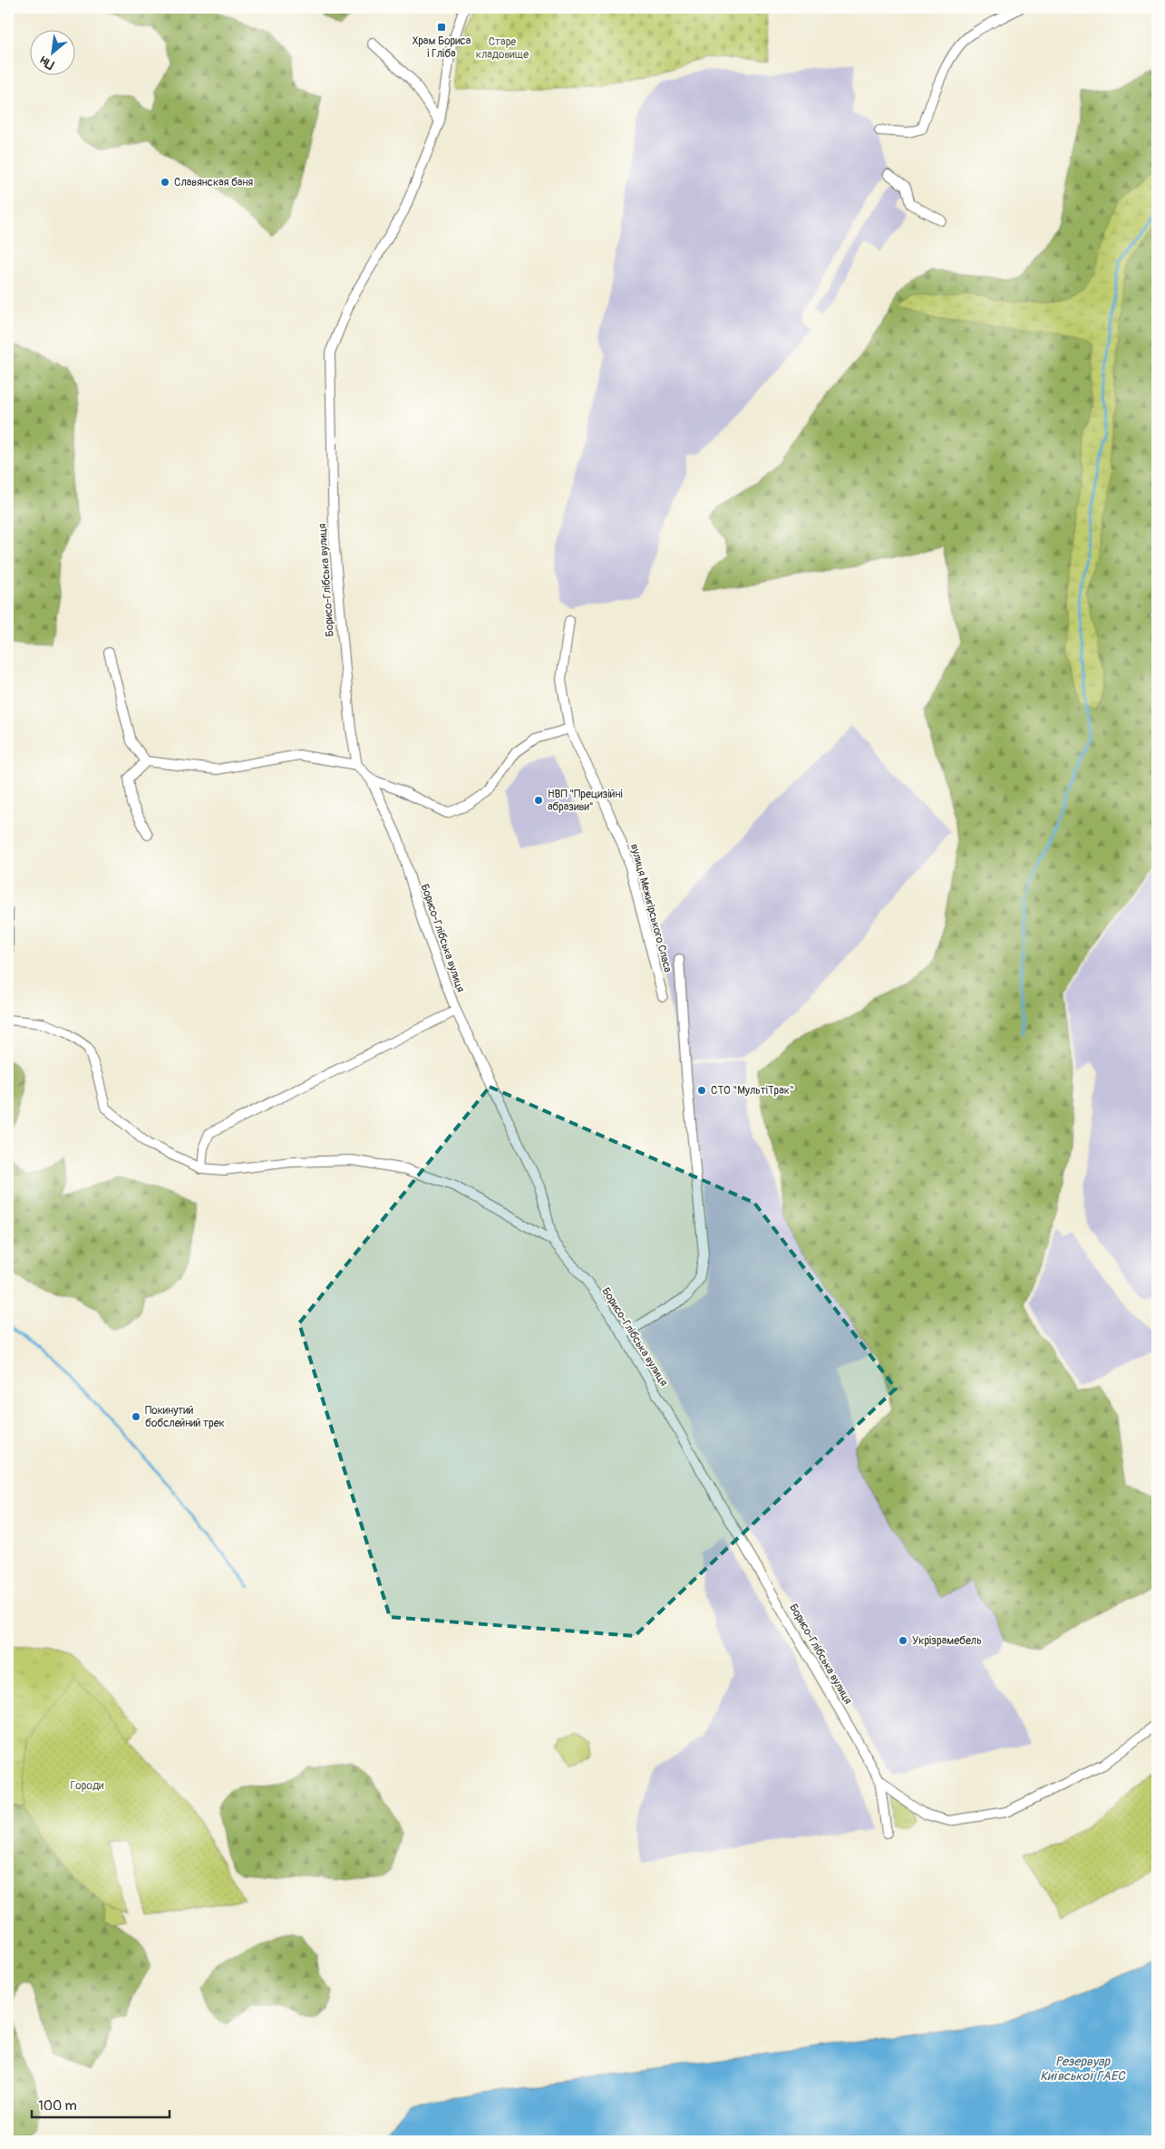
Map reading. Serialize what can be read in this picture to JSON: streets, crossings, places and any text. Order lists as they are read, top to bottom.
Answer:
{
  "streets": {
    "street": ["Борисо-Глібська вулиця", "вулиця Межигірського Спаса"]
  },
  "water": ["Резервуар Київської ГАЕС"],
  "parks": ["Старе кладовище", "Городи"],
  "places": {
    "transit": ["Храм Бориса і Гліба"],
    "other": [
      "Славянская баня",
      "НВП \"Прецизійні абразиви\"",
      "СТО \"МультіТрак\"",
      "Покинутий бобслейний трек",
      "Укрізрамебель"
    ]
  },
  "scale_bar": "100 m",
  "north": "bottom left"
}
